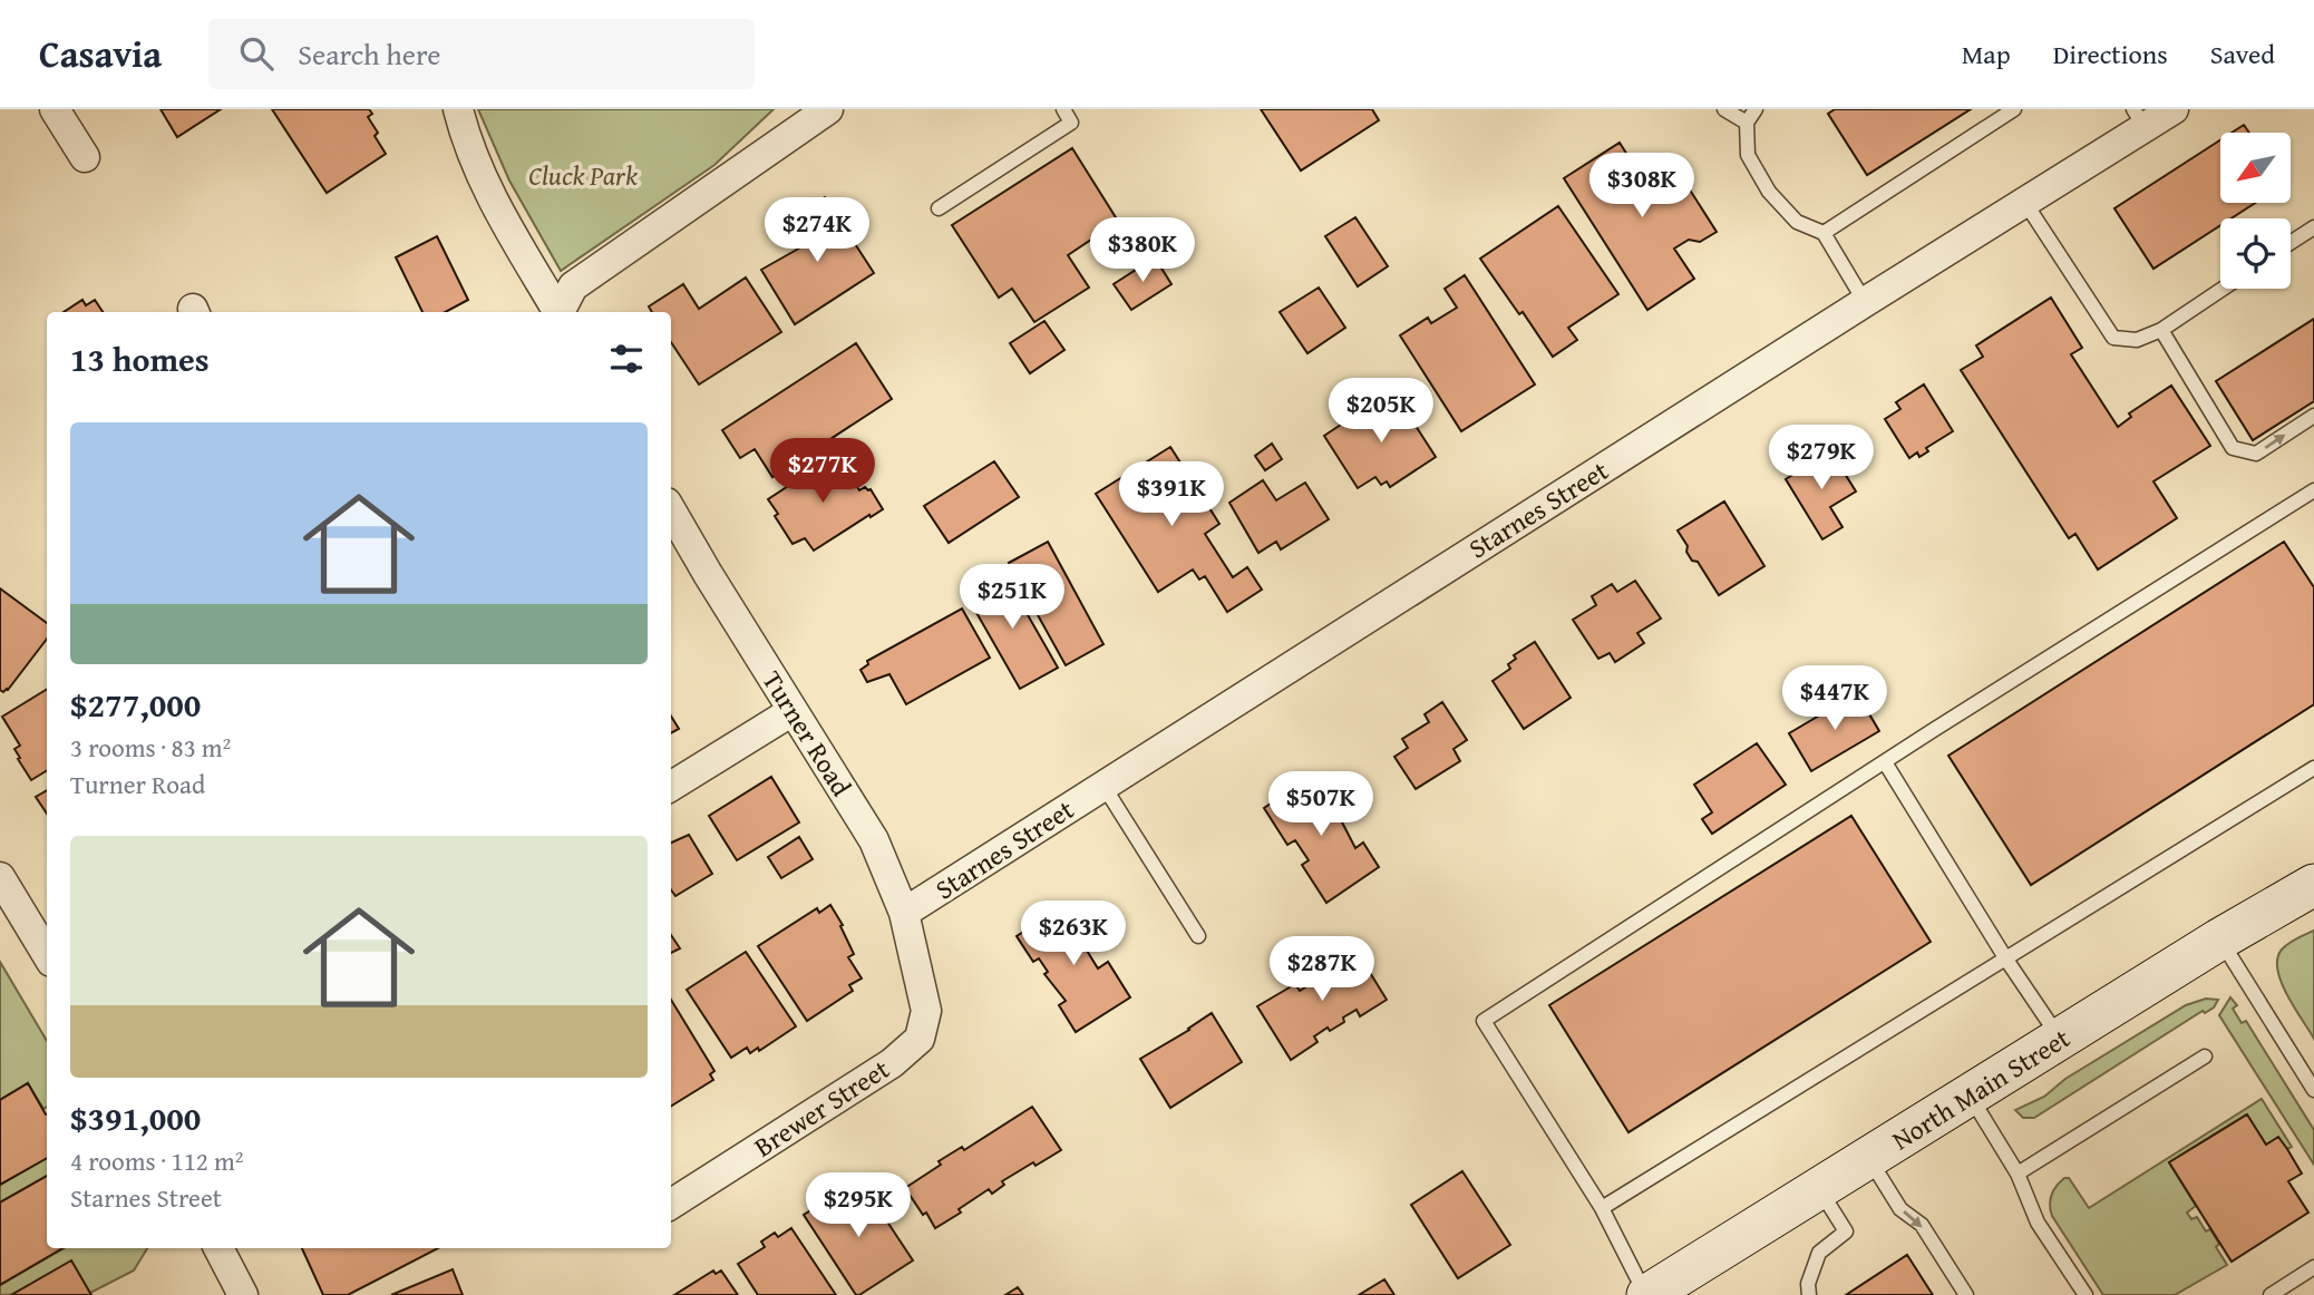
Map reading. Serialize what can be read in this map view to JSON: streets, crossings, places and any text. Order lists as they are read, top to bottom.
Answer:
{
  "streets": {
    "main road": ["North Main Street"],
    "street": ["Starnes Street", "Turner Road", "Brewer Street"]
  },
  "crossings": [
    ["Starnes Street", "Turner Road"],
    ["Turner Road", "Brewer Street"]
  ],
  "parks": ["Cluck Park"],
  "north": "bottom left",
  "page": {
    "header": "Casavia",
    "search": "Search here",
    "nav": ["Map", "Directions", "Saved"],
    "price": [
      "$308K",
      "$274K",
      "$380K",
      "$205K",
      "$279K",
      "$277K",
      "$391K",
      "$251K",
      "$447K",
      "$507K",
      "$263K",
      "$287K",
      "$295K"
    ],
    "heading": "13 homes",
    "list": [
      {
        "name": "$277,000",
        "note": "3 rooms · 83 m² · Turner Road"
      },
      {
        "name": "$391,000",
        "note": "4 rooms · 112 m² · Starnes Street"
      }
    ]
  }
}
